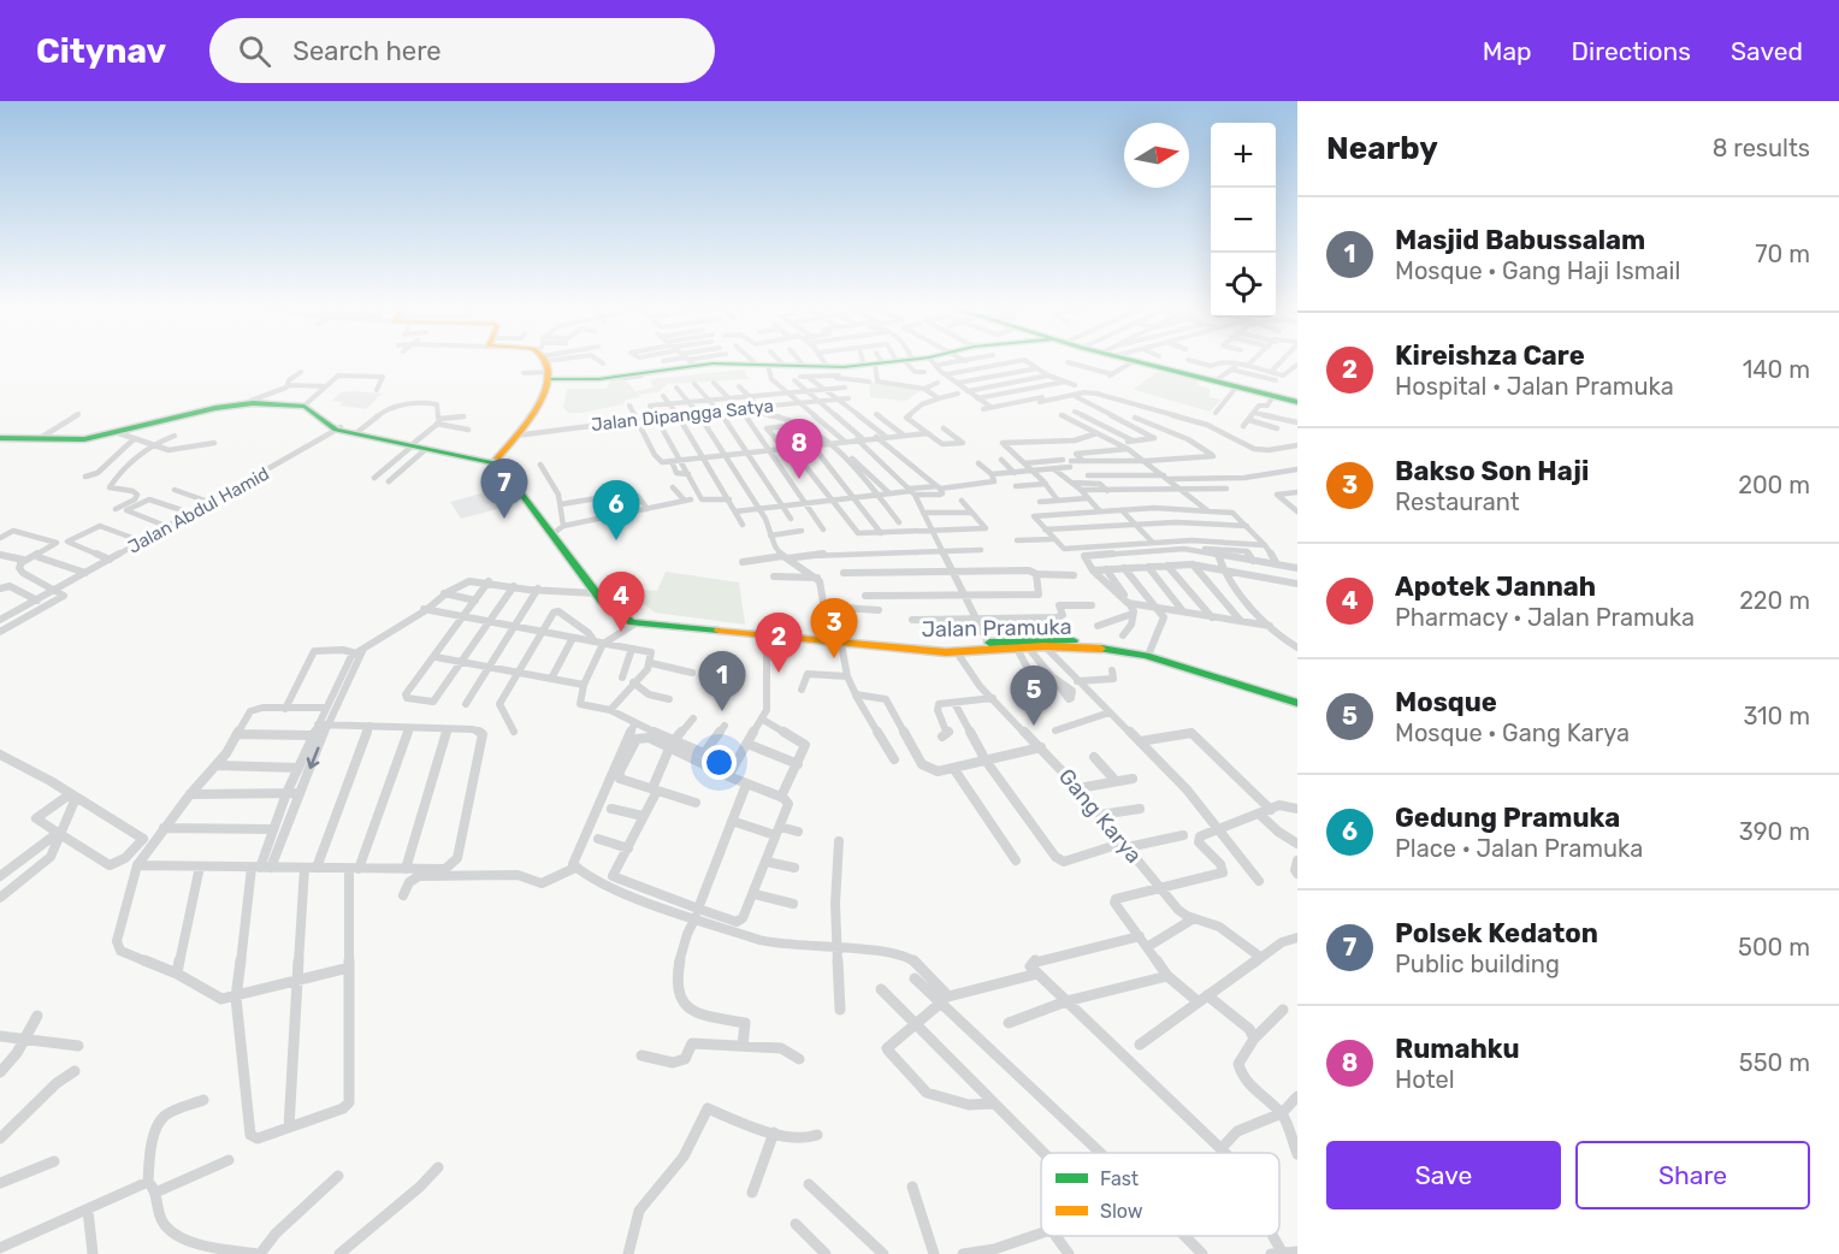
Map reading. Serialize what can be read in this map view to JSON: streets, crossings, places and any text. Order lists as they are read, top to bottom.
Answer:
{
  "streets": {
    "main road": ["Jalan Pramuka"],
    "street": ["Jalan Dipangga Satya", "Jalan Abdul Hamid", "Gang Karya"]
  },
  "crossings": [
    ["Jalan Abdul Hamid", "Jalan Pramuka"],
    ["Jalan Pramuka", "Gang Karya"]
  ],
  "legend": ["Fast", "Slow"],
  "north": "right",
  "page": {
    "header": "Citynav",
    "search": "Search here",
    "nav": ["Map", "Directions", "Saved"],
    "heading": ["Nearby", "8 results"],
    "map_buttons": ["+", "−"],
    "list": [
      {
        "mark": "1",
        "name": "Masjid Babussalam",
        "note": "Mosque · Gang Haji Ismail",
        "value": "70 m"
      },
      {
        "mark": "2",
        "name": "Kireishza Care",
        "note": "Hospital · Jalan Pramuka",
        "value": "140 m"
      },
      {
        "mark": "3",
        "name": "Bakso Son Haji",
        "note": "Restaurant",
        "value": "200 m"
      },
      {
        "mark": "4",
        "name": "Apotek Jannah",
        "note": "Pharmacy · Jalan Pramuka",
        "value": "220 m"
      },
      {
        "mark": "5",
        "name": "Mosque",
        "note": "Mosque · Gang Karya",
        "value": "310 m"
      },
      {
        "mark": "6",
        "name": "Gedung Pramuka",
        "note": "Place · Jalan Pramuka",
        "value": "390 m"
      },
      {
        "mark": "7",
        "name": "Polsek Kedaton",
        "note": "Public building",
        "value": "500 m"
      },
      {
        "mark": "8",
        "name": "Rumahku",
        "note": "Hotel",
        "value": "550 m"
      }
    ],
    "pins": [
      "8",
      "7",
      "6",
      "4",
      "3",
      "2",
      "1",
      "5"
    ],
    "buttons": ["Save", "Share"]
  }
}
